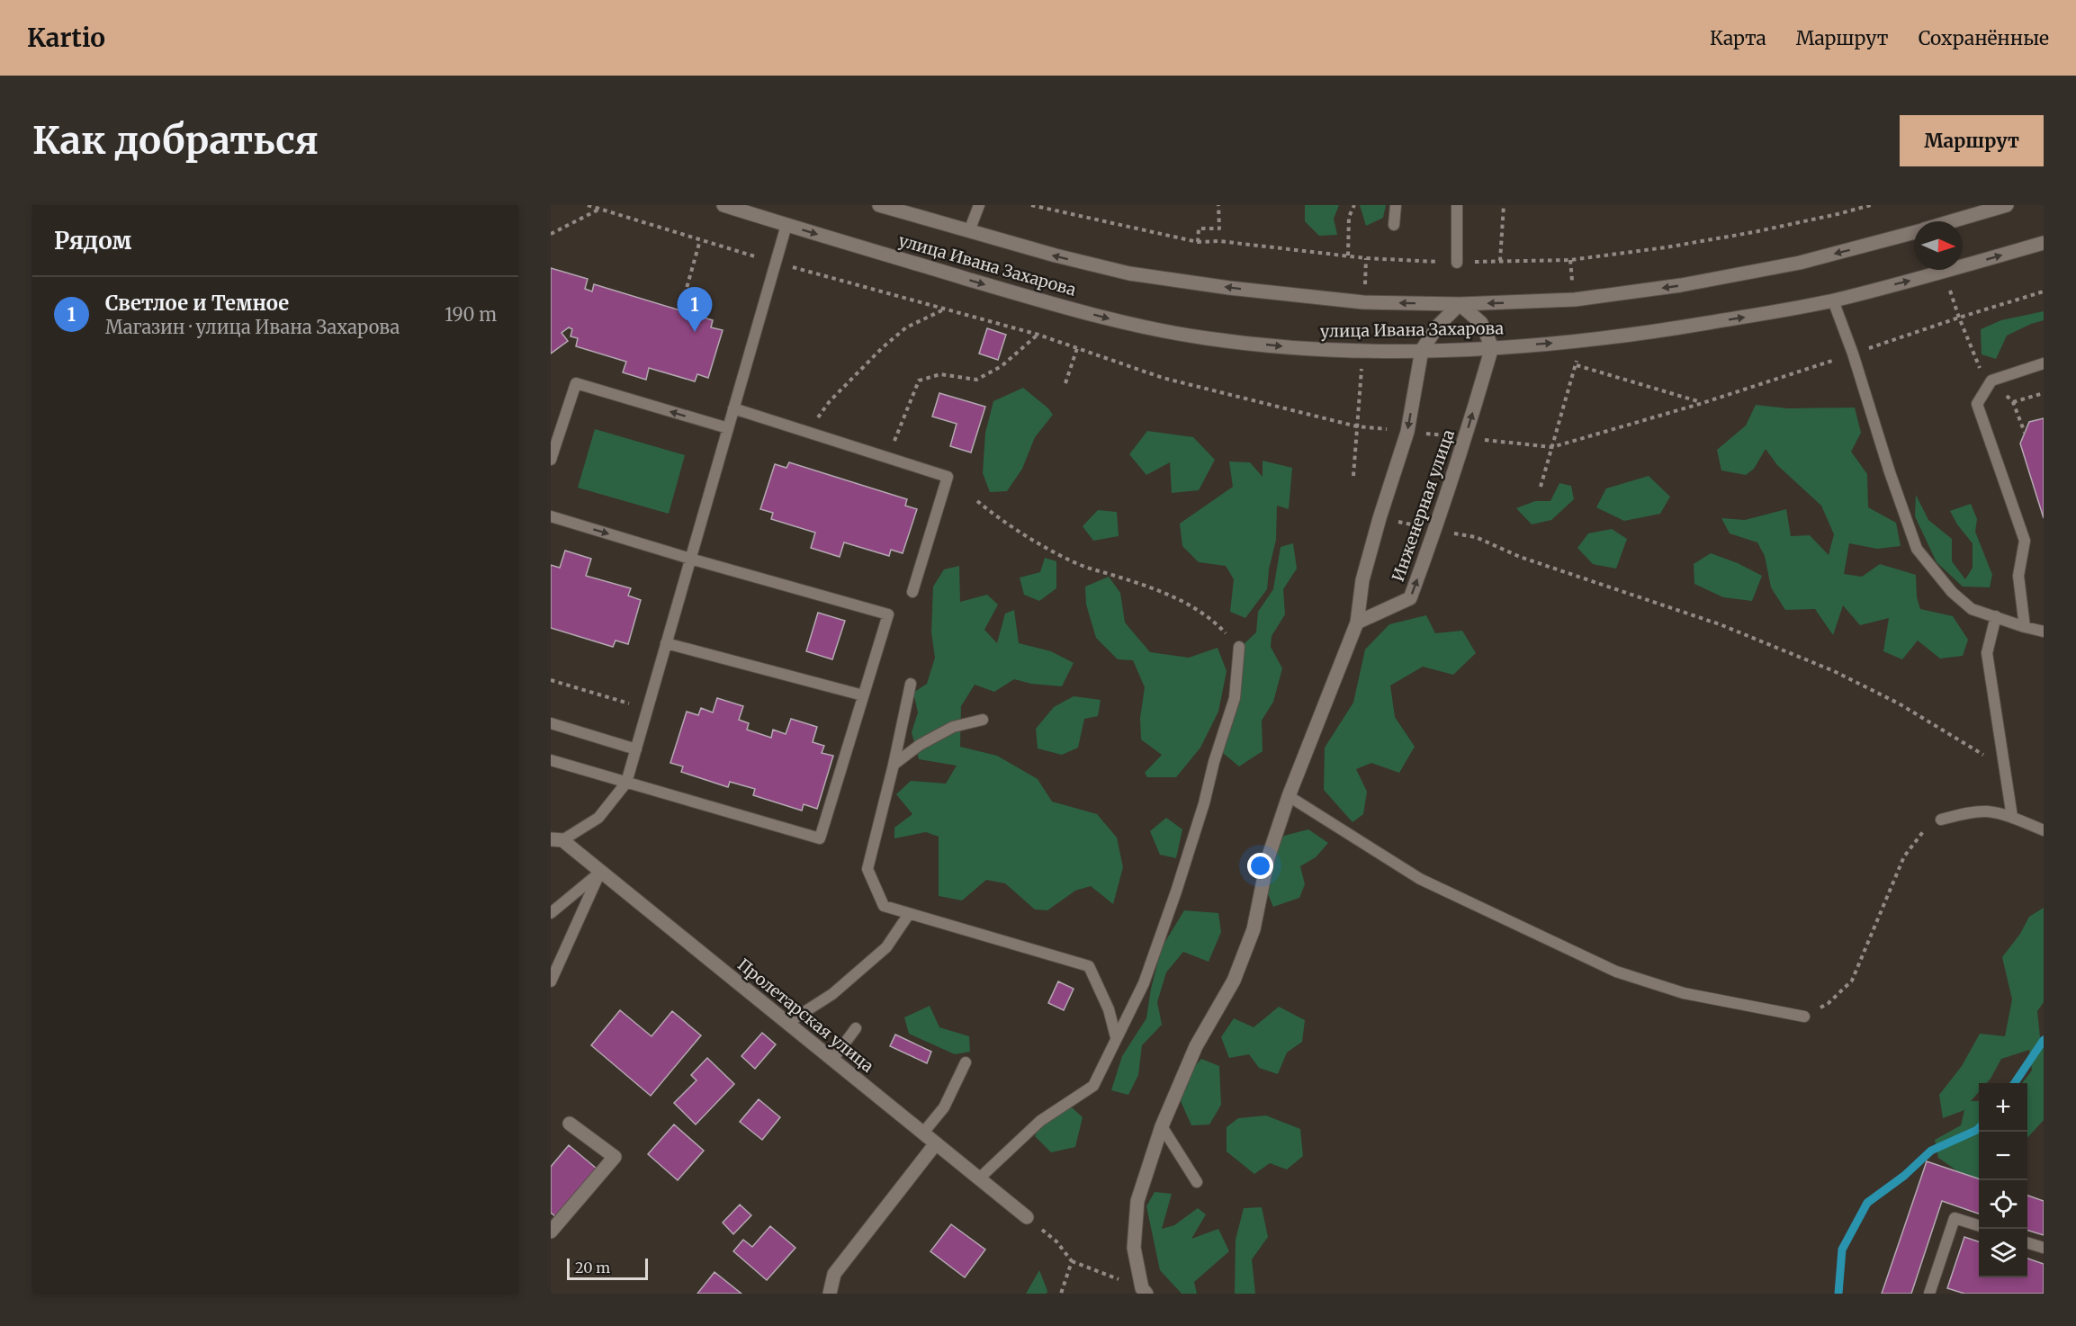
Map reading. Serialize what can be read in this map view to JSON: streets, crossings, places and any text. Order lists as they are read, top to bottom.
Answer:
{
  "streets": {
    "main road": ["улица Ивана Захарова", "Инженерная улица", "Пролетарская улица"]
  },
  "crossings": [
    ["улица Ивана Захарова", "Инженерная улица"]
  ],
  "scale_bar": "20 m",
  "north": "right",
  "page": {
    "header": "Kartio",
    "nav": ["Карта", "Маршрут", "Сохранённые"],
    "buttons": "Маршрут",
    "title": "Как добраться",
    "heading": "Рядом",
    "list": [
      {
        "mark": "1",
        "name": "Светлое и Темное",
        "note": "Магазин · улица Ивана Захарова",
        "value": "190 m"
      }
    ],
    "pins": "1",
    "map_buttons": ["+", "−"],
    "scale": "20 m"
  }
}
